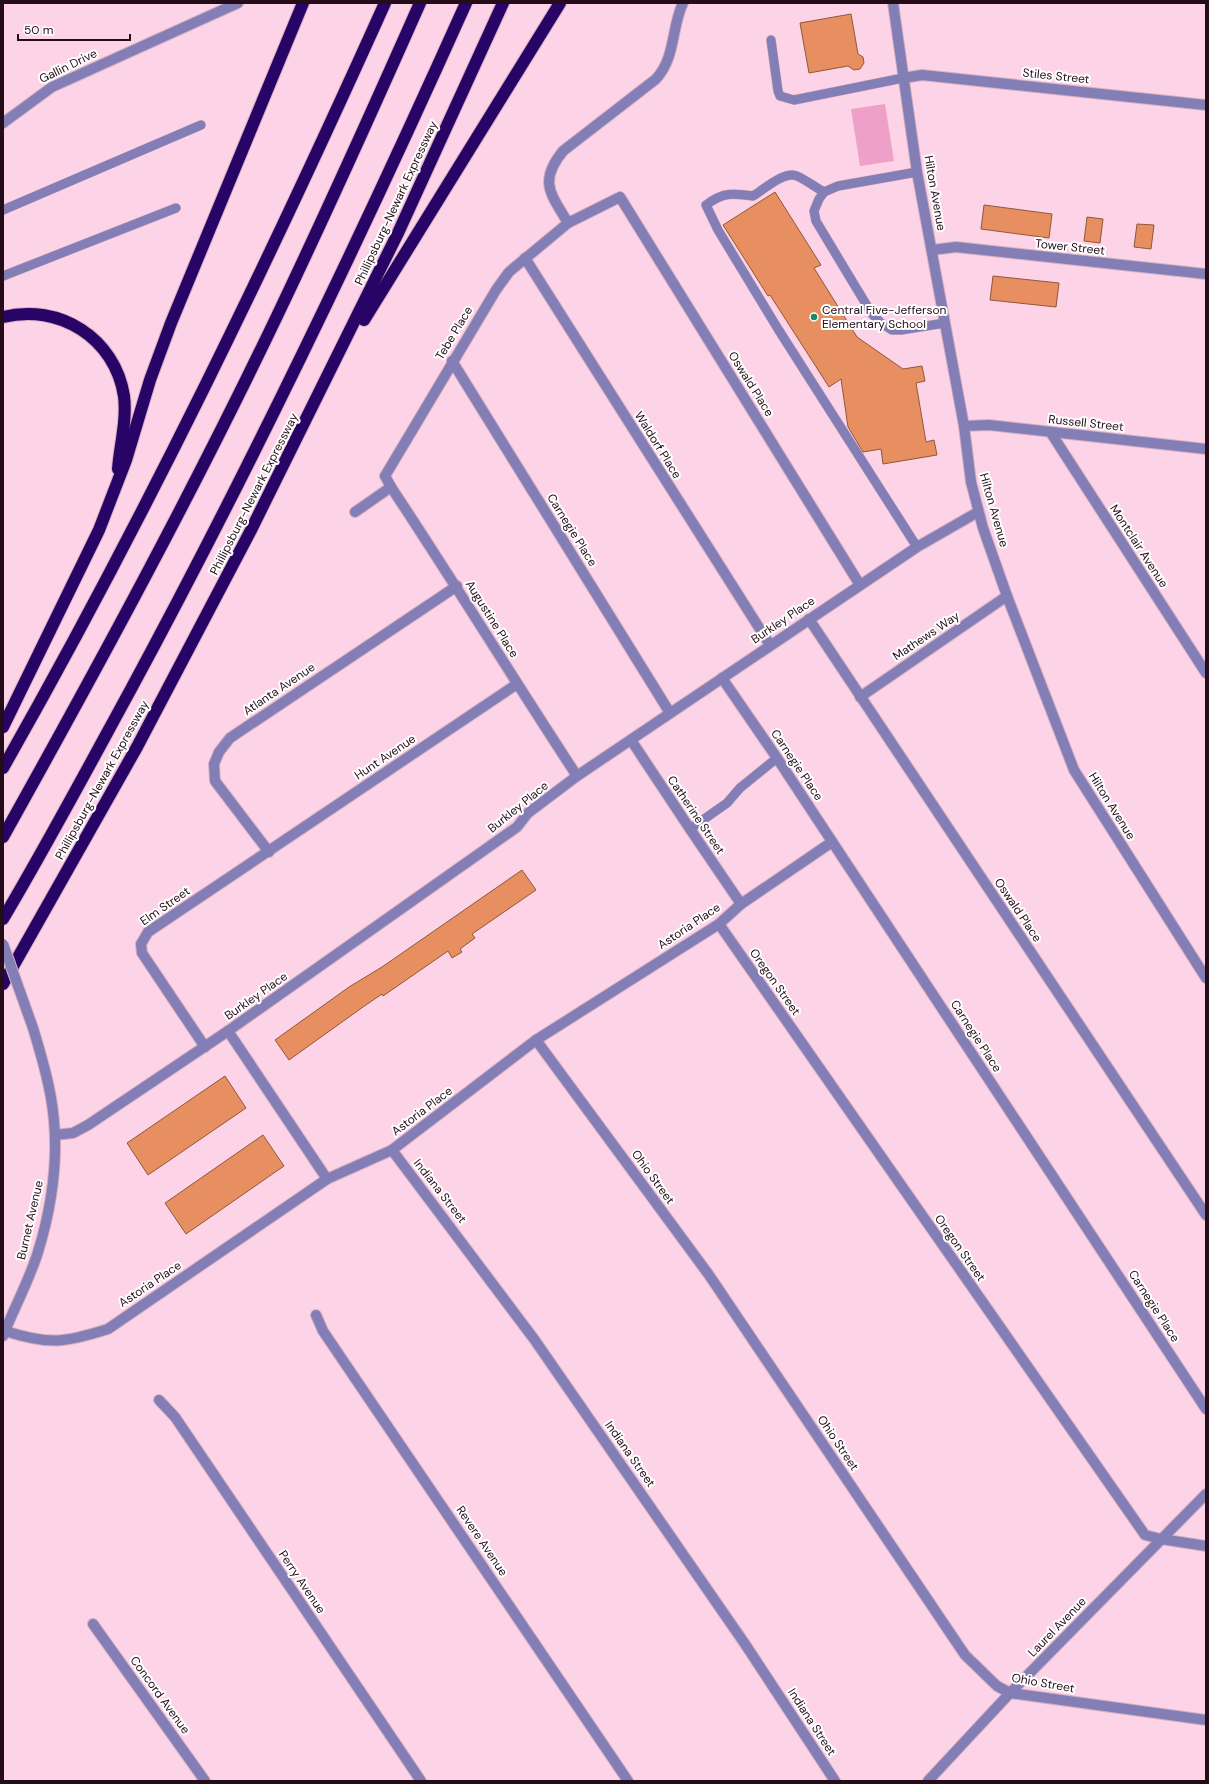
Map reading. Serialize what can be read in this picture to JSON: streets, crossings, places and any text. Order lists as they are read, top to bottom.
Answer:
{
  "streets": {
    "highway": ["Phillipsburg-Newark Expressway"],
    "street": [
      "Gallin Drive",
      "Stiles Street",
      "Hilton Avenue",
      "Tower Street",
      "Tebe Place",
      "Oswald Place",
      "Russell Street",
      "Waldorf Place",
      "Carnegie Place",
      "Montclair Avenue",
      "Augustine Place",
      "Burkley Place",
      "Mathews Way",
      "Atlanta Avenue",
      "Hunt Avenue",
      "Catherine Street",
      "Elm Street",
      "Astoria Place",
      "Oregon Street",
      "Ohio Street",
      "Indiana Street",
      "Burnet Avenue",
      "Revere Avenue",
      "Perry Avenue",
      "Laurel Avenue",
      "Concord Avenue"
    ]
  },
  "crossings": [
    ["Stiles Street", "Hilton Avenue"],
    ["Hilton Avenue", "Tower Street"],
    ["Hilton Avenue", "Russell Street"],
    ["Hilton Avenue", "Burkley Place"],
    ["Hilton Avenue", "Mathews Way"],
    ["Tebe Place", "Oswald Place"],
    ["Tebe Place", "Waldorf Place"],
    ["Tebe Place", "Carnegie Place"],
    ["Tebe Place", "Augustine Place"],
    ["Oswald Place", "Burkley Place"],
    ["Oswald Place", "Mathews Way"],
    ["Russell Street", "Montclair Avenue"],
    ["Waldorf Place", "Burkley Place"],
    ["Carnegie Place", "Burkley Place"],
    ["Carnegie Place", "Astoria Place"],
    ["Augustine Place", "Burkley Place"],
    ["Augustine Place", "Atlanta Avenue"],
    ["Augustine Place", "Hunt Avenue"],
    ["Burkley Place", "Catherine Street"],
    ["Burkley Place", "Elm Street"],
    ["Burkley Place", "Burnet Avenue"],
    ["Atlanta Avenue", "Hunt Avenue"],
    ["Atlanta Avenue", "Elm Street"],
    ["Hunt Avenue", "Elm Street"],
    ["Catherine Street", "Astoria Place"],
    ["Astoria Place", "Oregon Street"],
    ["Astoria Place", "Ohio Street"],
    ["Astoria Place", "Indiana Street"],
    ["Astoria Place", "Burnet Avenue"],
    ["Oregon Street", "Laurel Avenue"],
    ["Ohio Street", "Laurel Avenue"]
  ],
  "places": ["Central Five-Jefferson Elementary School"],
  "scale_bar": "50 m"
}
